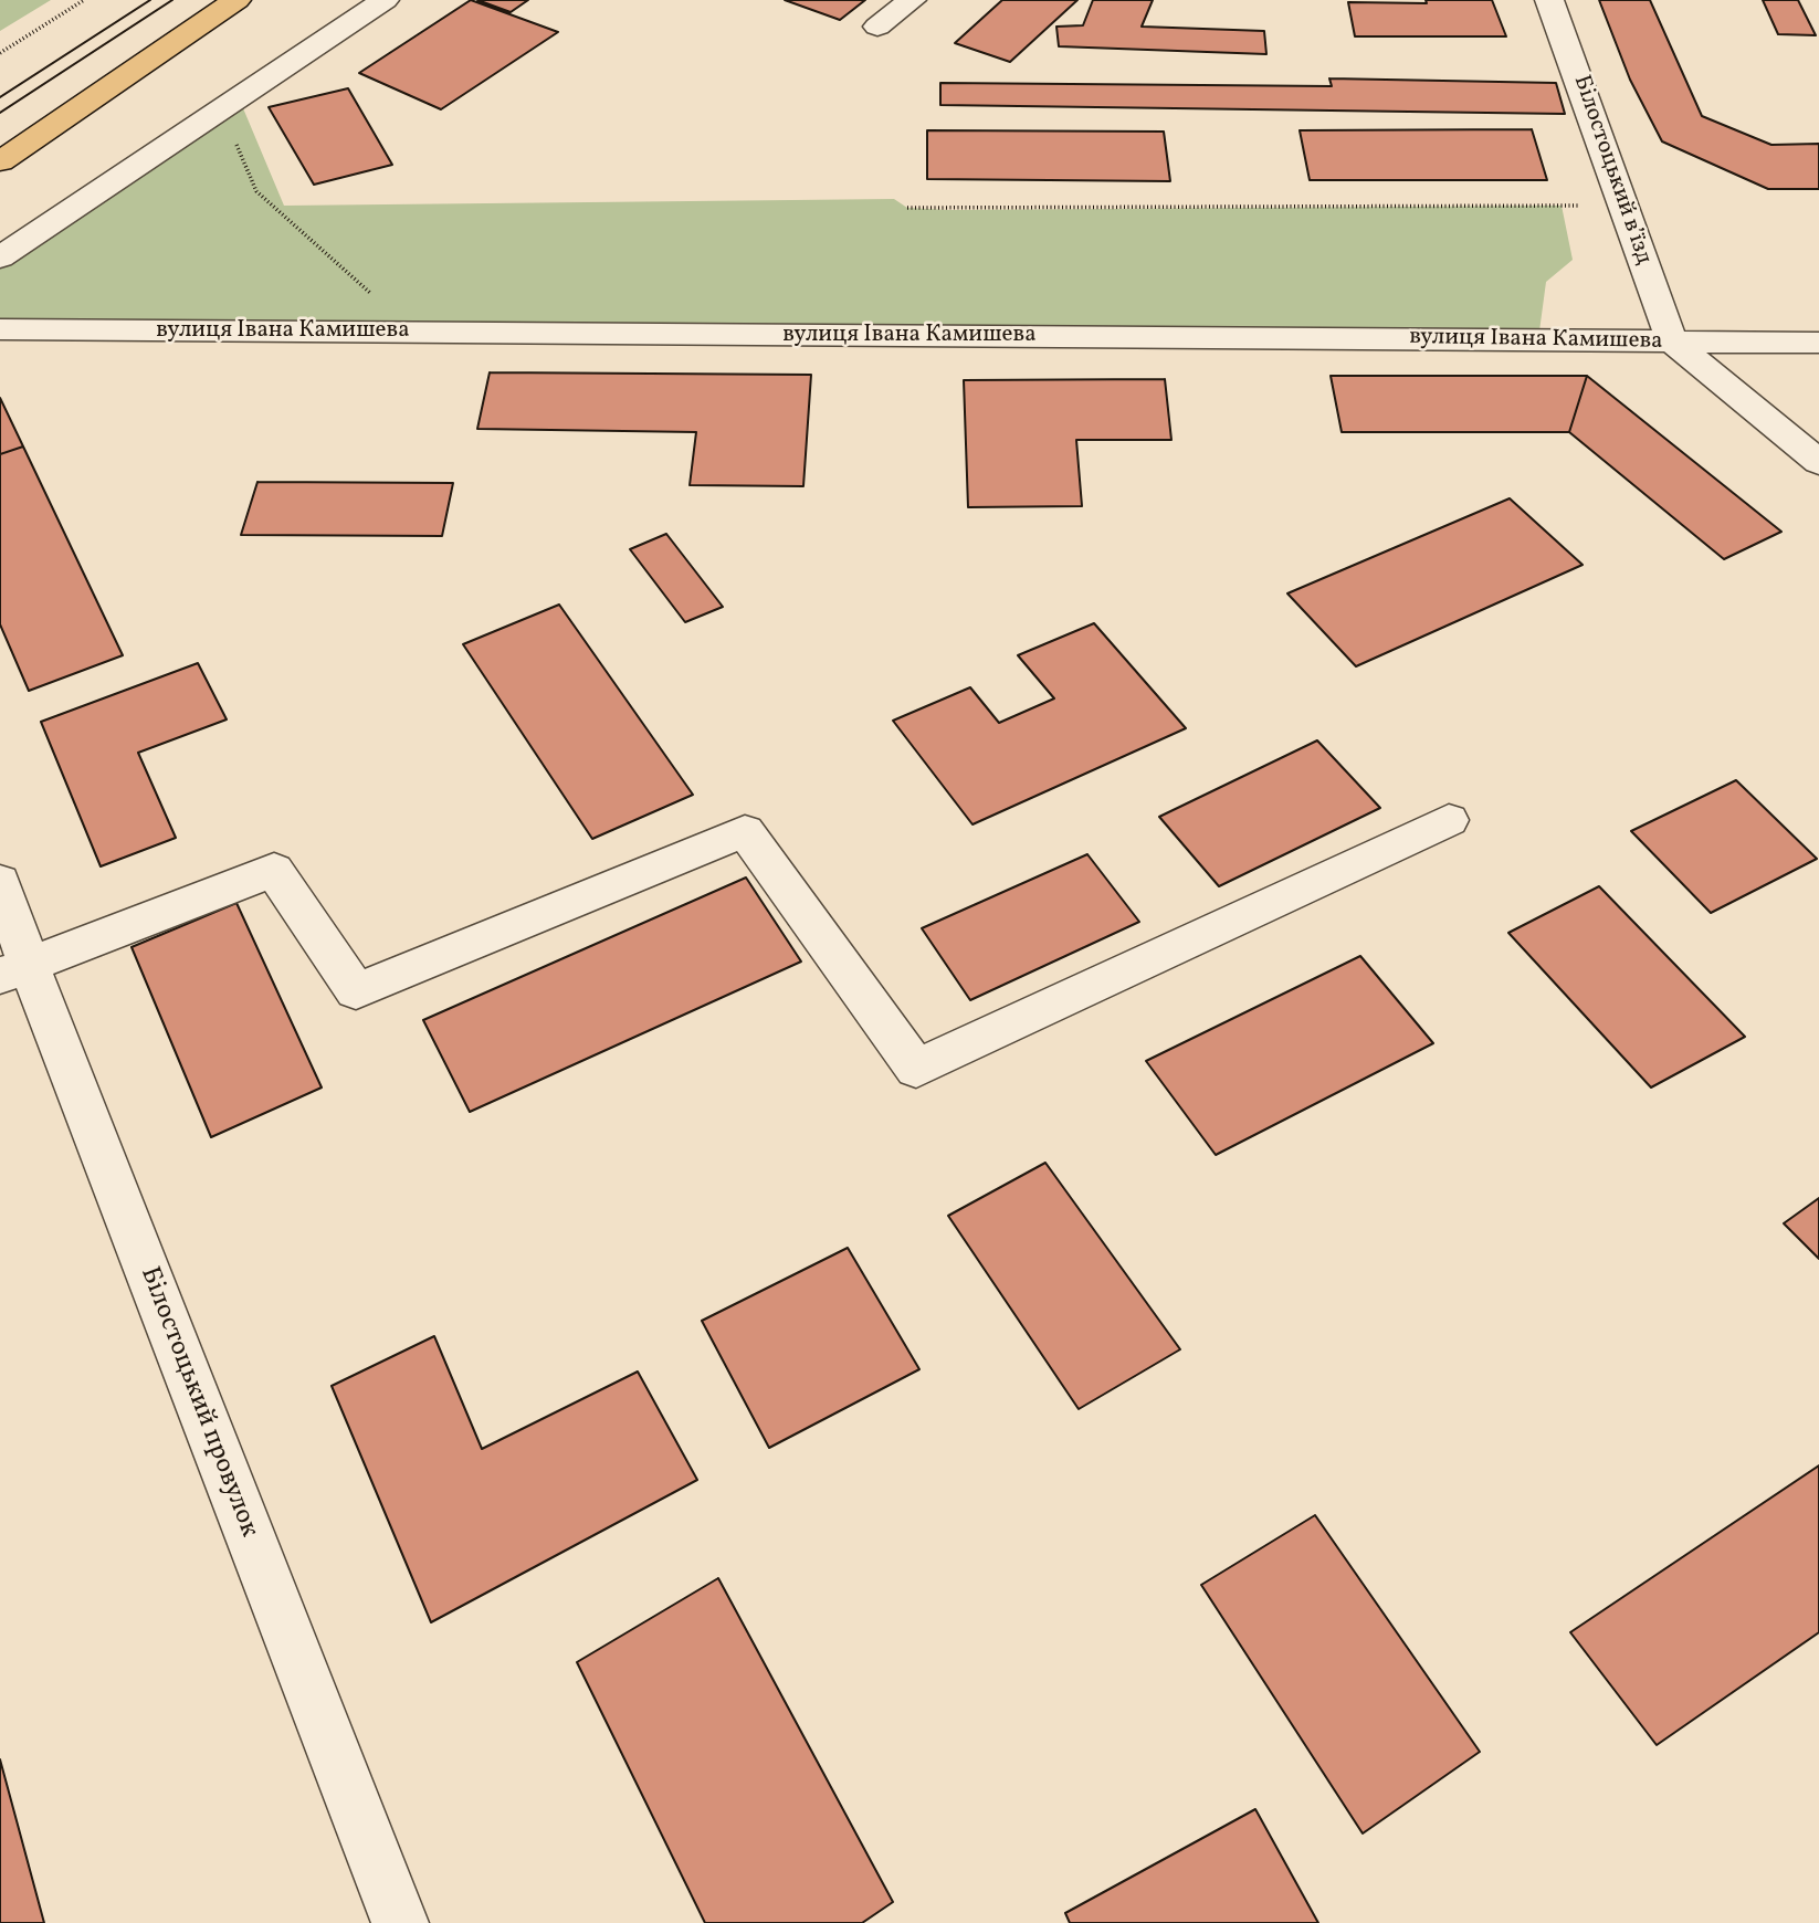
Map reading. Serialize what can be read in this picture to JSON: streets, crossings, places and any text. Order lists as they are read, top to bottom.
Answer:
{
  "streets": {
    "street": ["Білостоцький в’їзд", "вулиця Івана Камишева", "Білостоцький провулок"]
  },
  "crossings": [
    ["Білостоцький в’їзд", "вулиця Івана Камишева"]
  ]
}
